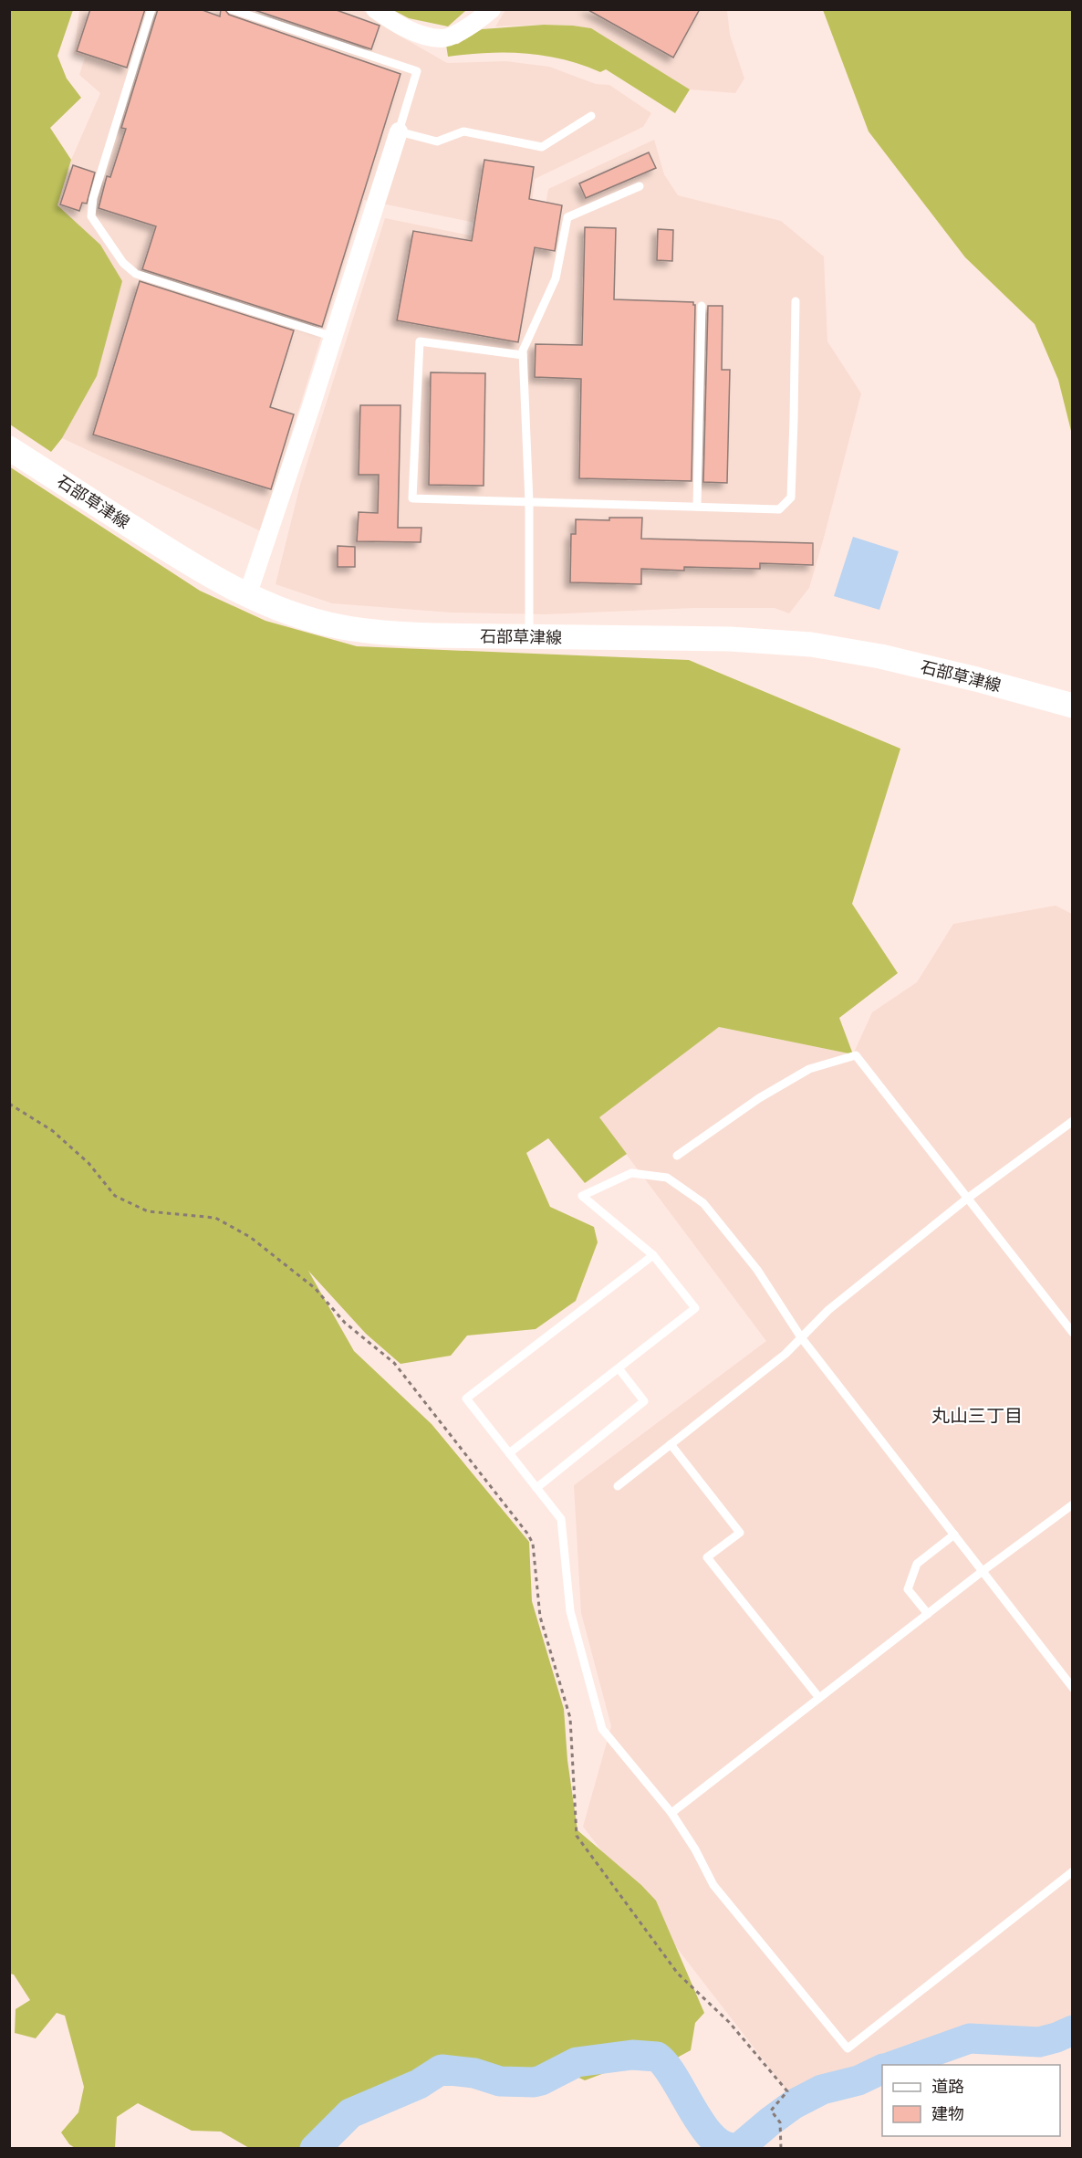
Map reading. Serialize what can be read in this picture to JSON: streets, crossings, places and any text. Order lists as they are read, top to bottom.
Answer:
{
  "streets": {
    "main road": ["石部草津線"]
  },
  "districts": ["丸山三丁目"],
  "legend": ["道路", "建物"]
}
